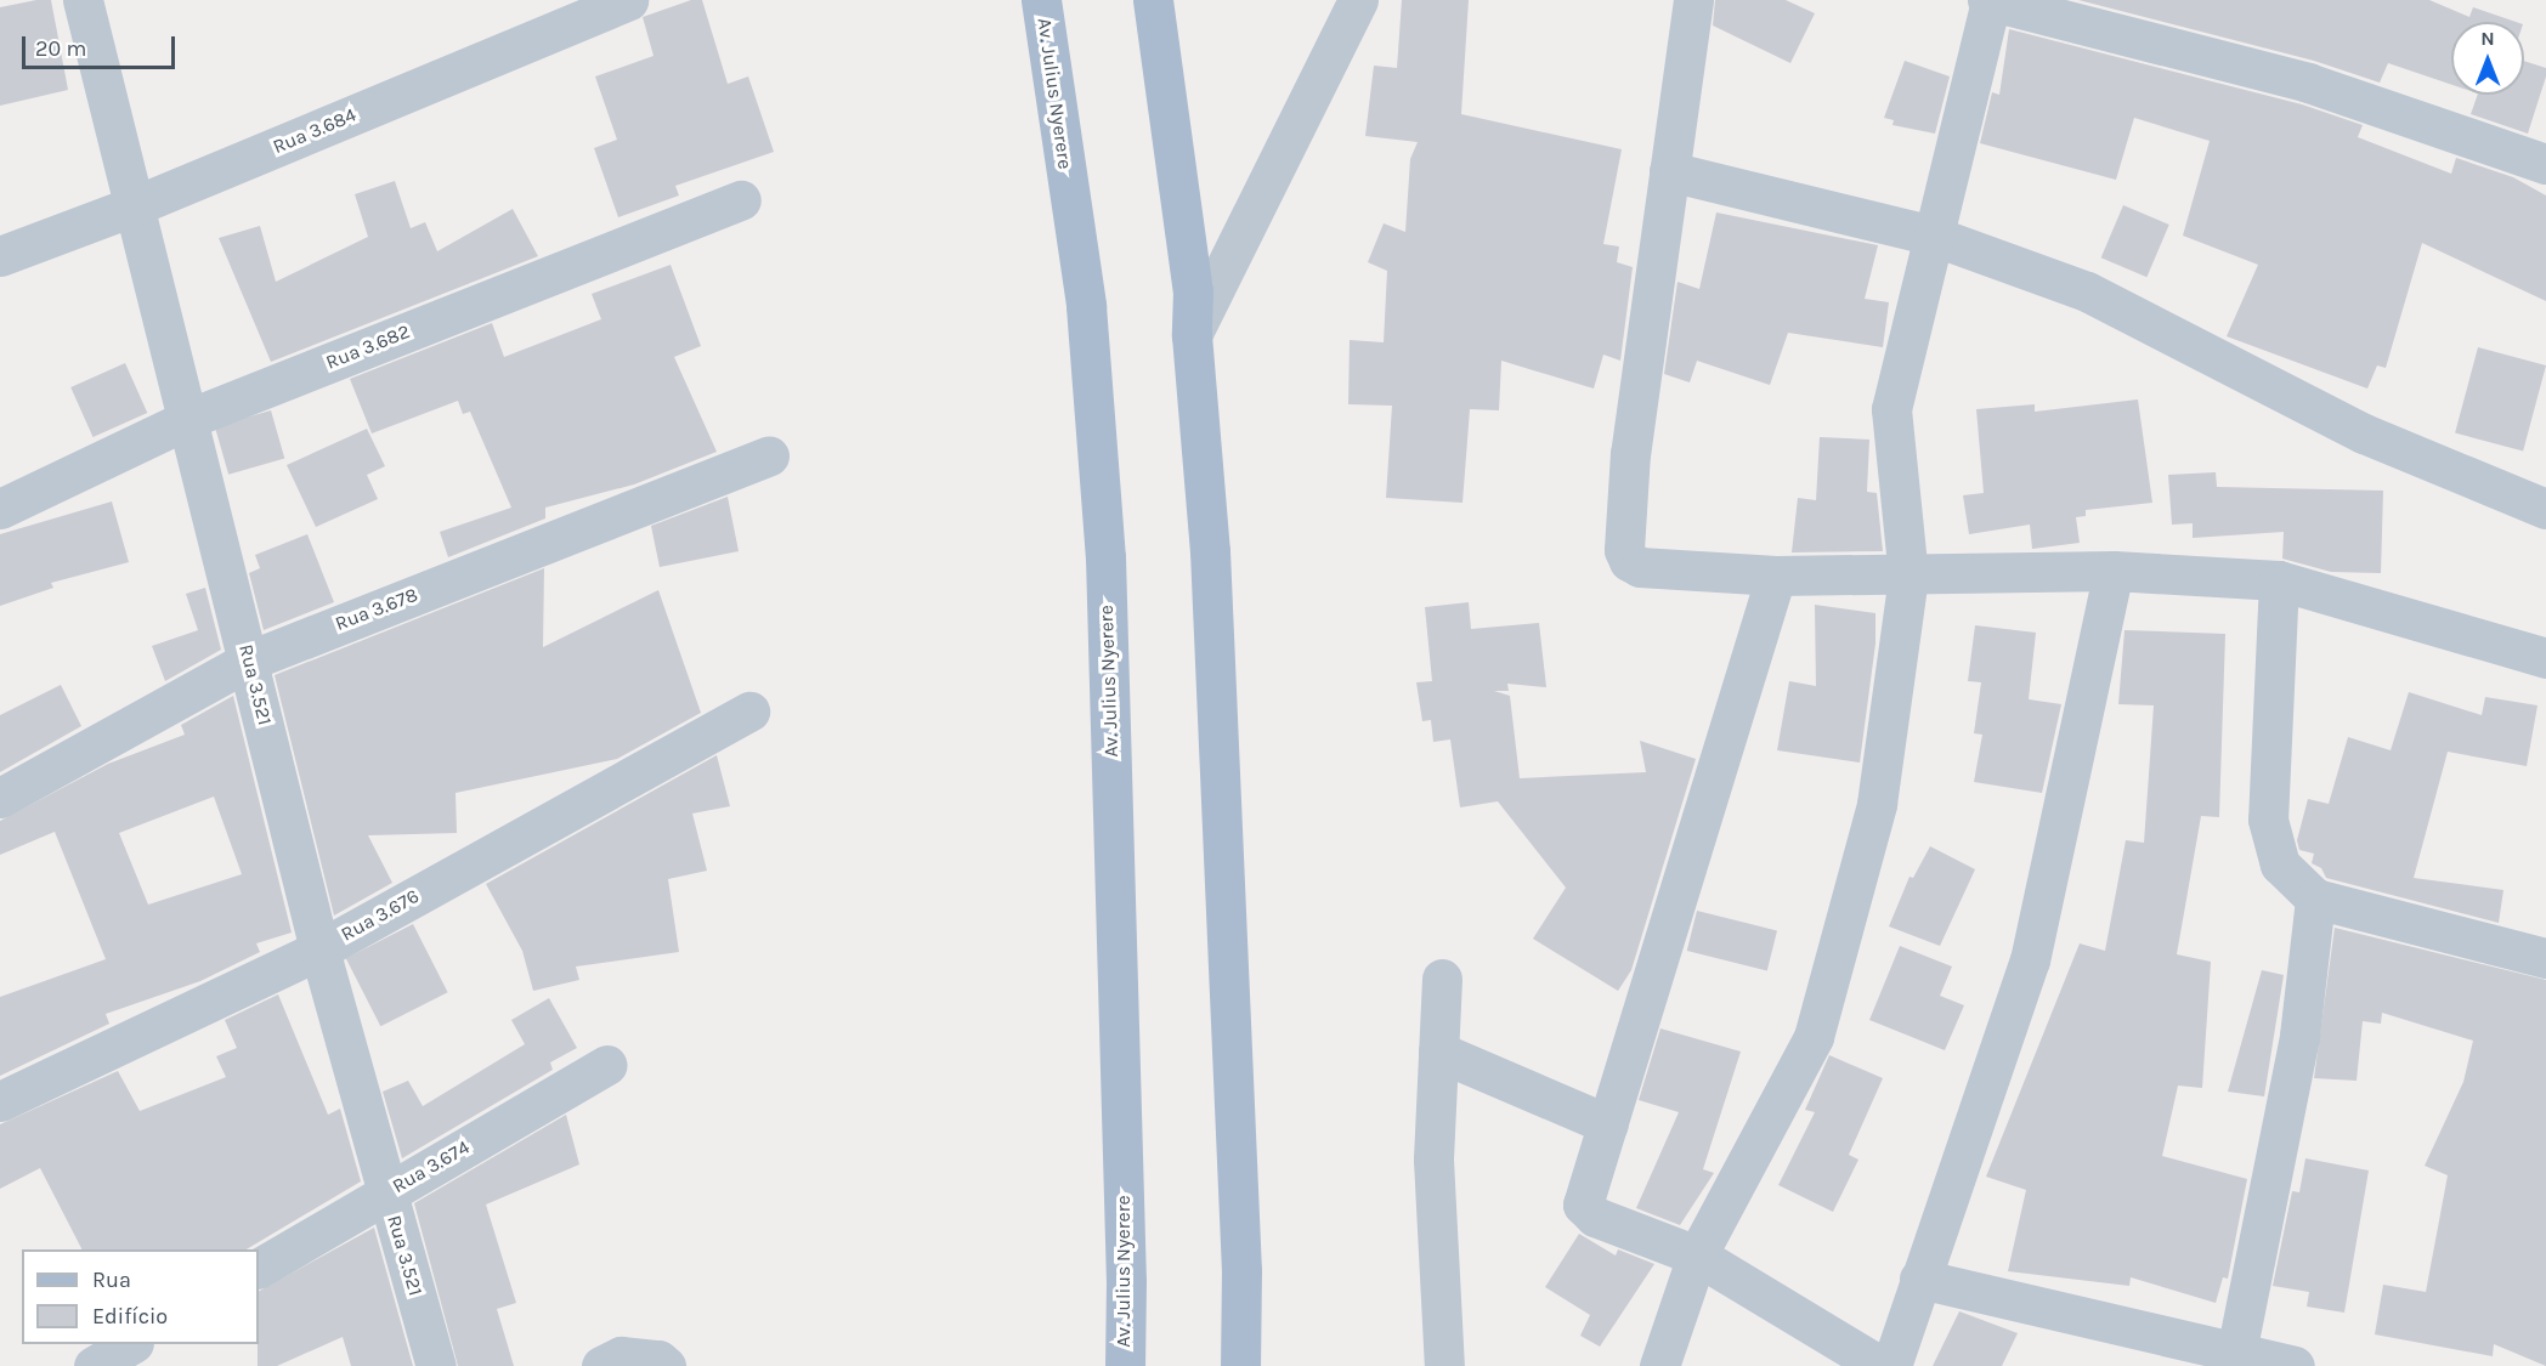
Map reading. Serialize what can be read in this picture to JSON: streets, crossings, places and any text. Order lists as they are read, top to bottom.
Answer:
{
  "streets": {
    "main road": ["Av. Julius Nyerere"],
    "street": [
      "Rua 3.684",
      "Rua 3.682",
      "Rua 3.678",
      "Rua 3.521",
      "Rua 3.676",
      "Rua 3.674"
    ]
  },
  "crossings": [
    ["Rua 3.684", "Rua 3.521"],
    ["Rua 3.682", "Rua 3.521"],
    ["Rua 3.678", "Rua 3.521"],
    ["Rua 3.521", "Rua 3.676"],
    ["Rua 3.521", "Rua 3.674"]
  ],
  "legend": ["Rua", "Edifício"],
  "scale_bar": "20 m",
  "north": "top"
}
